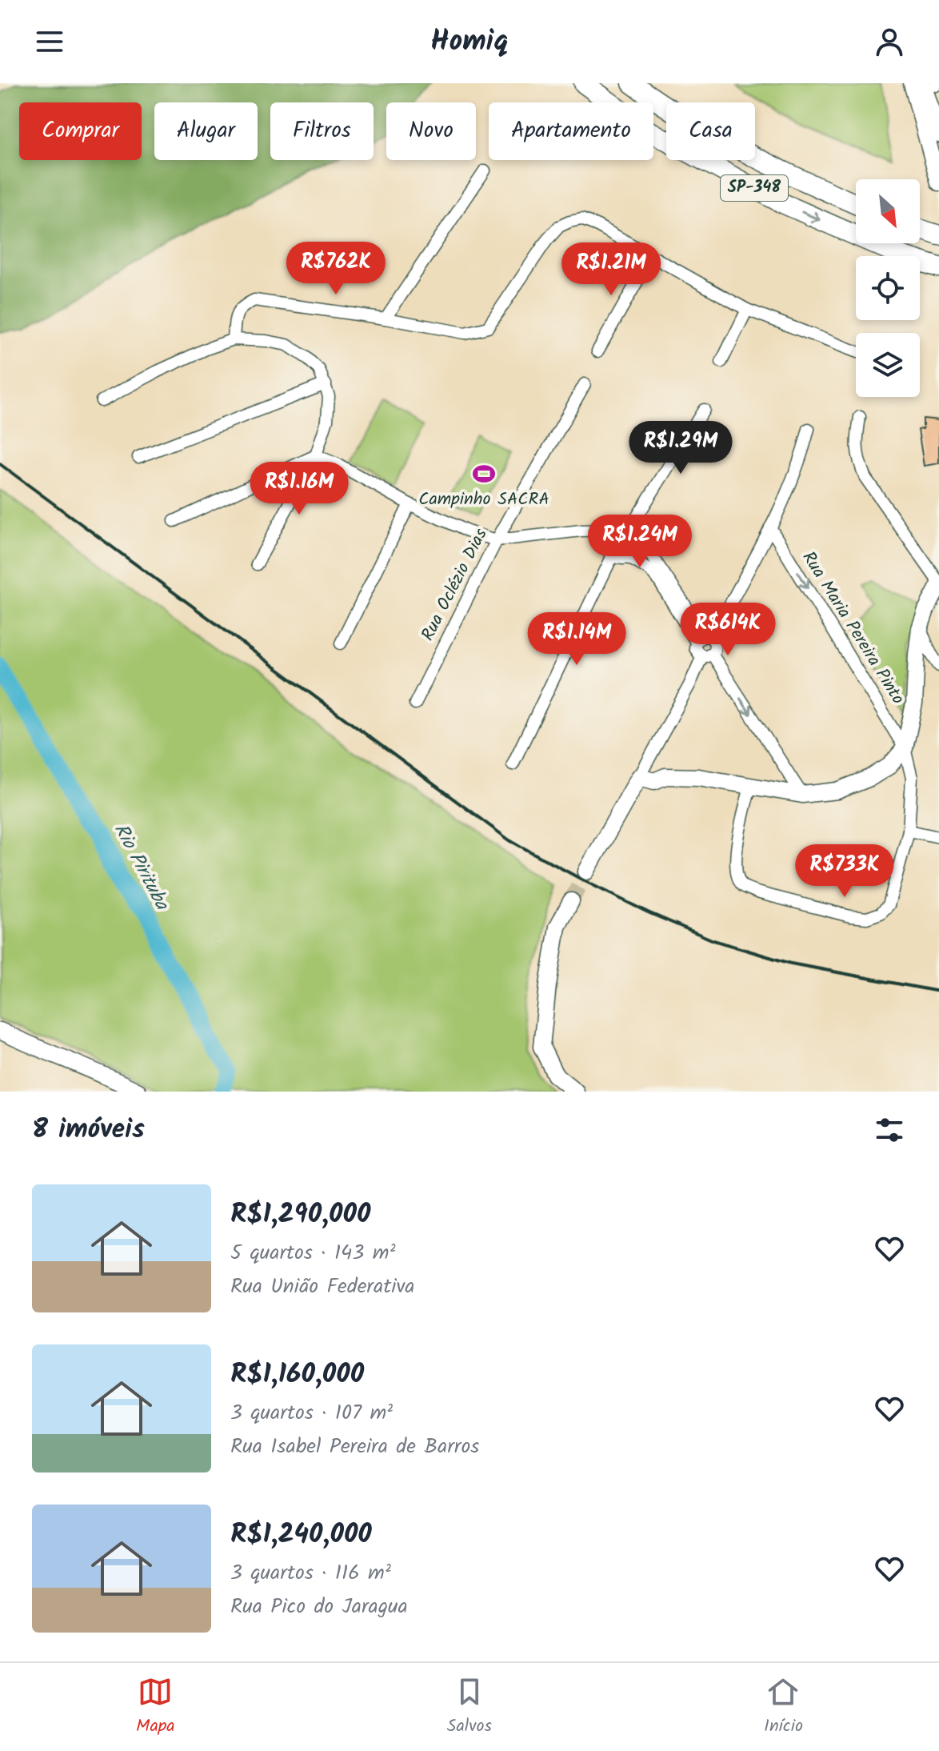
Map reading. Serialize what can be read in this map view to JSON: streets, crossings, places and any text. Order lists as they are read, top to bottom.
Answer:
{
  "streets": {
    "highway": ["SP-348"],
    "street": ["Rua Oclézio Dias", "Rua Maria Pereira Pinto"]
  },
  "one_way": ["Rua Maria Pereira Pinto"],
  "water": ["Rio Pirituba"],
  "places": {
    "sports": ["Campinho SACRA"]
  },
  "north": "bottom right",
  "page": {
    "header": "Homiq",
    "chip": [
      "Comprar",
      "Alugar",
      "Filtros",
      "Novo",
      "Apartamento",
      "Casa"
    ],
    "price": [
      "R$762K",
      "R$1.21M",
      "R$1.29M",
      "R$1.16M",
      "R$1.24M",
      "R$614K",
      "R$1.14M",
      "R$733K"
    ],
    "heading": "8 imóveis",
    "list": [
      {
        "name": "R$1,290,000",
        "note": "5 quartos · 143 m² · Rua União Federativa"
      },
      {
        "name": "R$1,160,000",
        "note": "3 quartos · 107 m² · Rua Isabel Pereira de Barros"
      },
      {
        "name": "R$1,240,000",
        "note": "3 quartos · 116 m² · Rua Pico do Jaragua"
      }
    ],
    "tabs": ["Mapa", "Salvos", "Início"]
  }
}
